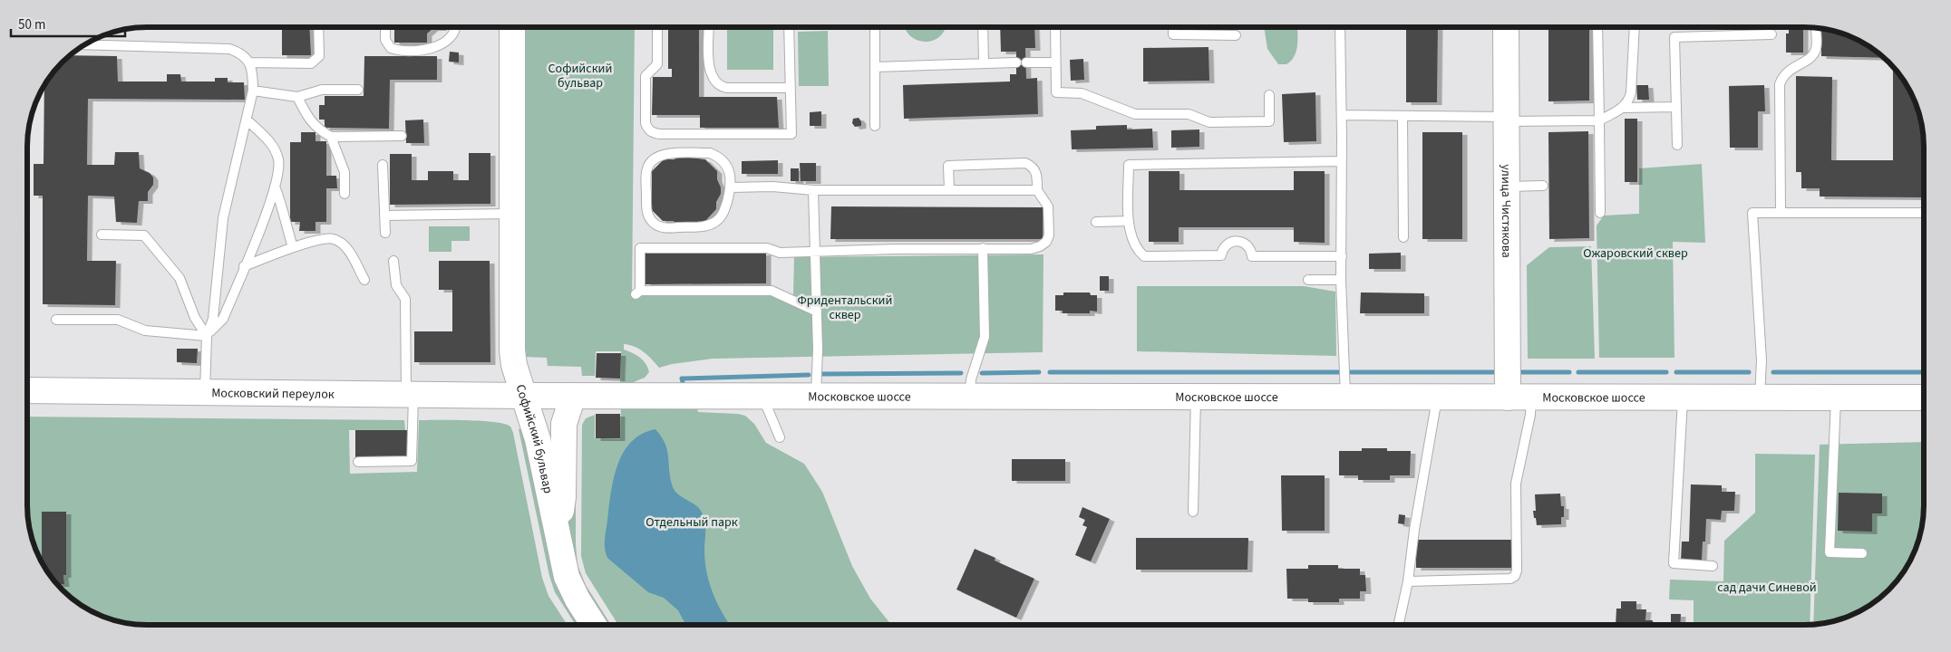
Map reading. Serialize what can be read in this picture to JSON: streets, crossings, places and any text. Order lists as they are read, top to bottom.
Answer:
{
  "streets": {
    "main road": [
      "улица Чистякова",
      "Московский переулок",
      "Московское шоссе",
      "Софийский бульвар"
    ]
  },
  "crossings": [
    ["улица Чистякова", "Московское шоссе"],
    ["Московский переулок", "Московское шоссе"],
    ["Московский переулок", "Софийский бульвар"],
    ["Московское шоссе", "Софийский бульвар"]
  ],
  "parks": [
    "Софийский бульвар",
    "Ожаровский сквер",
    "Фридентальский сквер",
    "Отдельный парк",
    "сад дачи Синевой"
  ],
  "scale_bar": "50 m"
}
